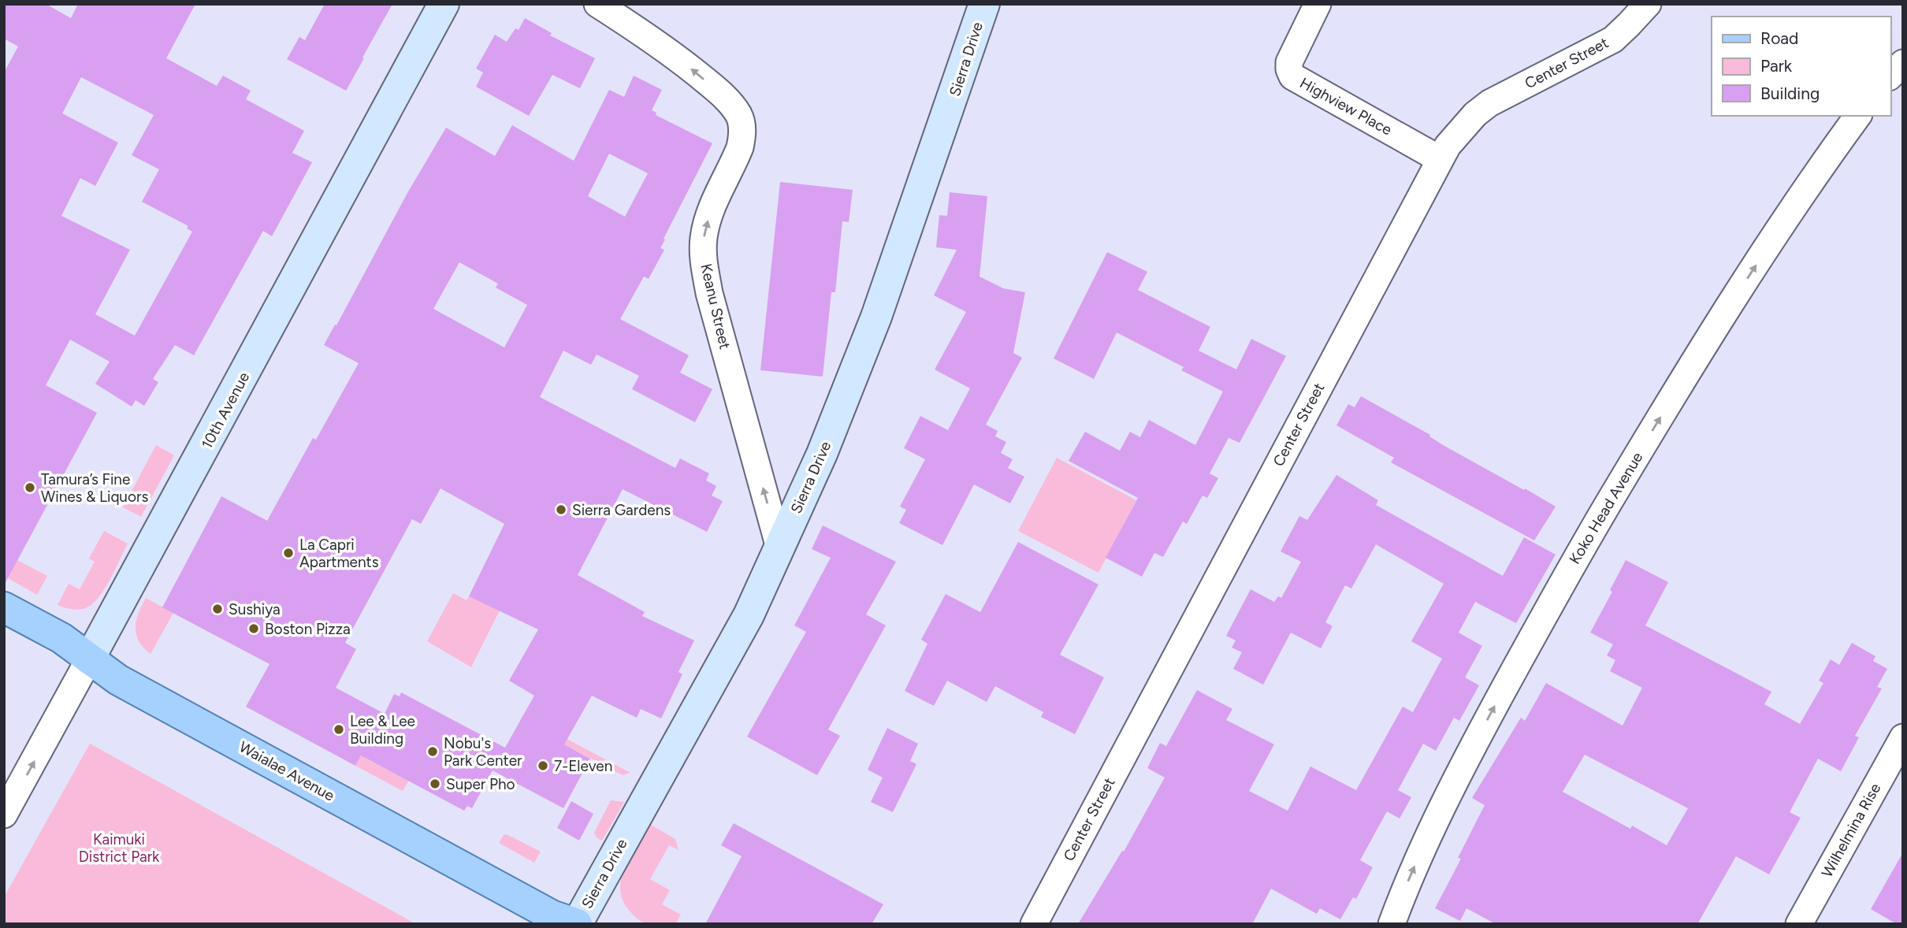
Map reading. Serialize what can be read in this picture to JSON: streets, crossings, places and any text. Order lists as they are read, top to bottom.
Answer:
{
  "streets": {
    "main road": ["Waialae Avenue"],
    "street": [
      "Sierra Drive",
      "Center Street",
      "Highview Place",
      "Keanu Street",
      "10th Avenue",
      "Koko Head Avenue",
      "Wilhelmina Rise"
    ]
  },
  "crossings": [
    ["Sierra Drive", "Keanu Street"],
    ["Sierra Drive", "Waialae Avenue"],
    ["Center Street", "Highview Place"],
    ["10th Avenue", "Waialae Avenue"]
  ],
  "one_way": ["Keanu Street", "Koko Head Avenue"],
  "parks": ["Kaimuki District Park"],
  "places": [
    "Tamura’s Fine Wines & Liquors",
    "Sierra Gardens",
    "La Capri Apartments",
    "Sushiya",
    "Boston Pizza",
    "Lee & Lee Building",
    "Nobu's Park Center",
    "7-Eleven",
    "Super Pho"
  ],
  "legend": ["Road", "Park", "Building"]
}
